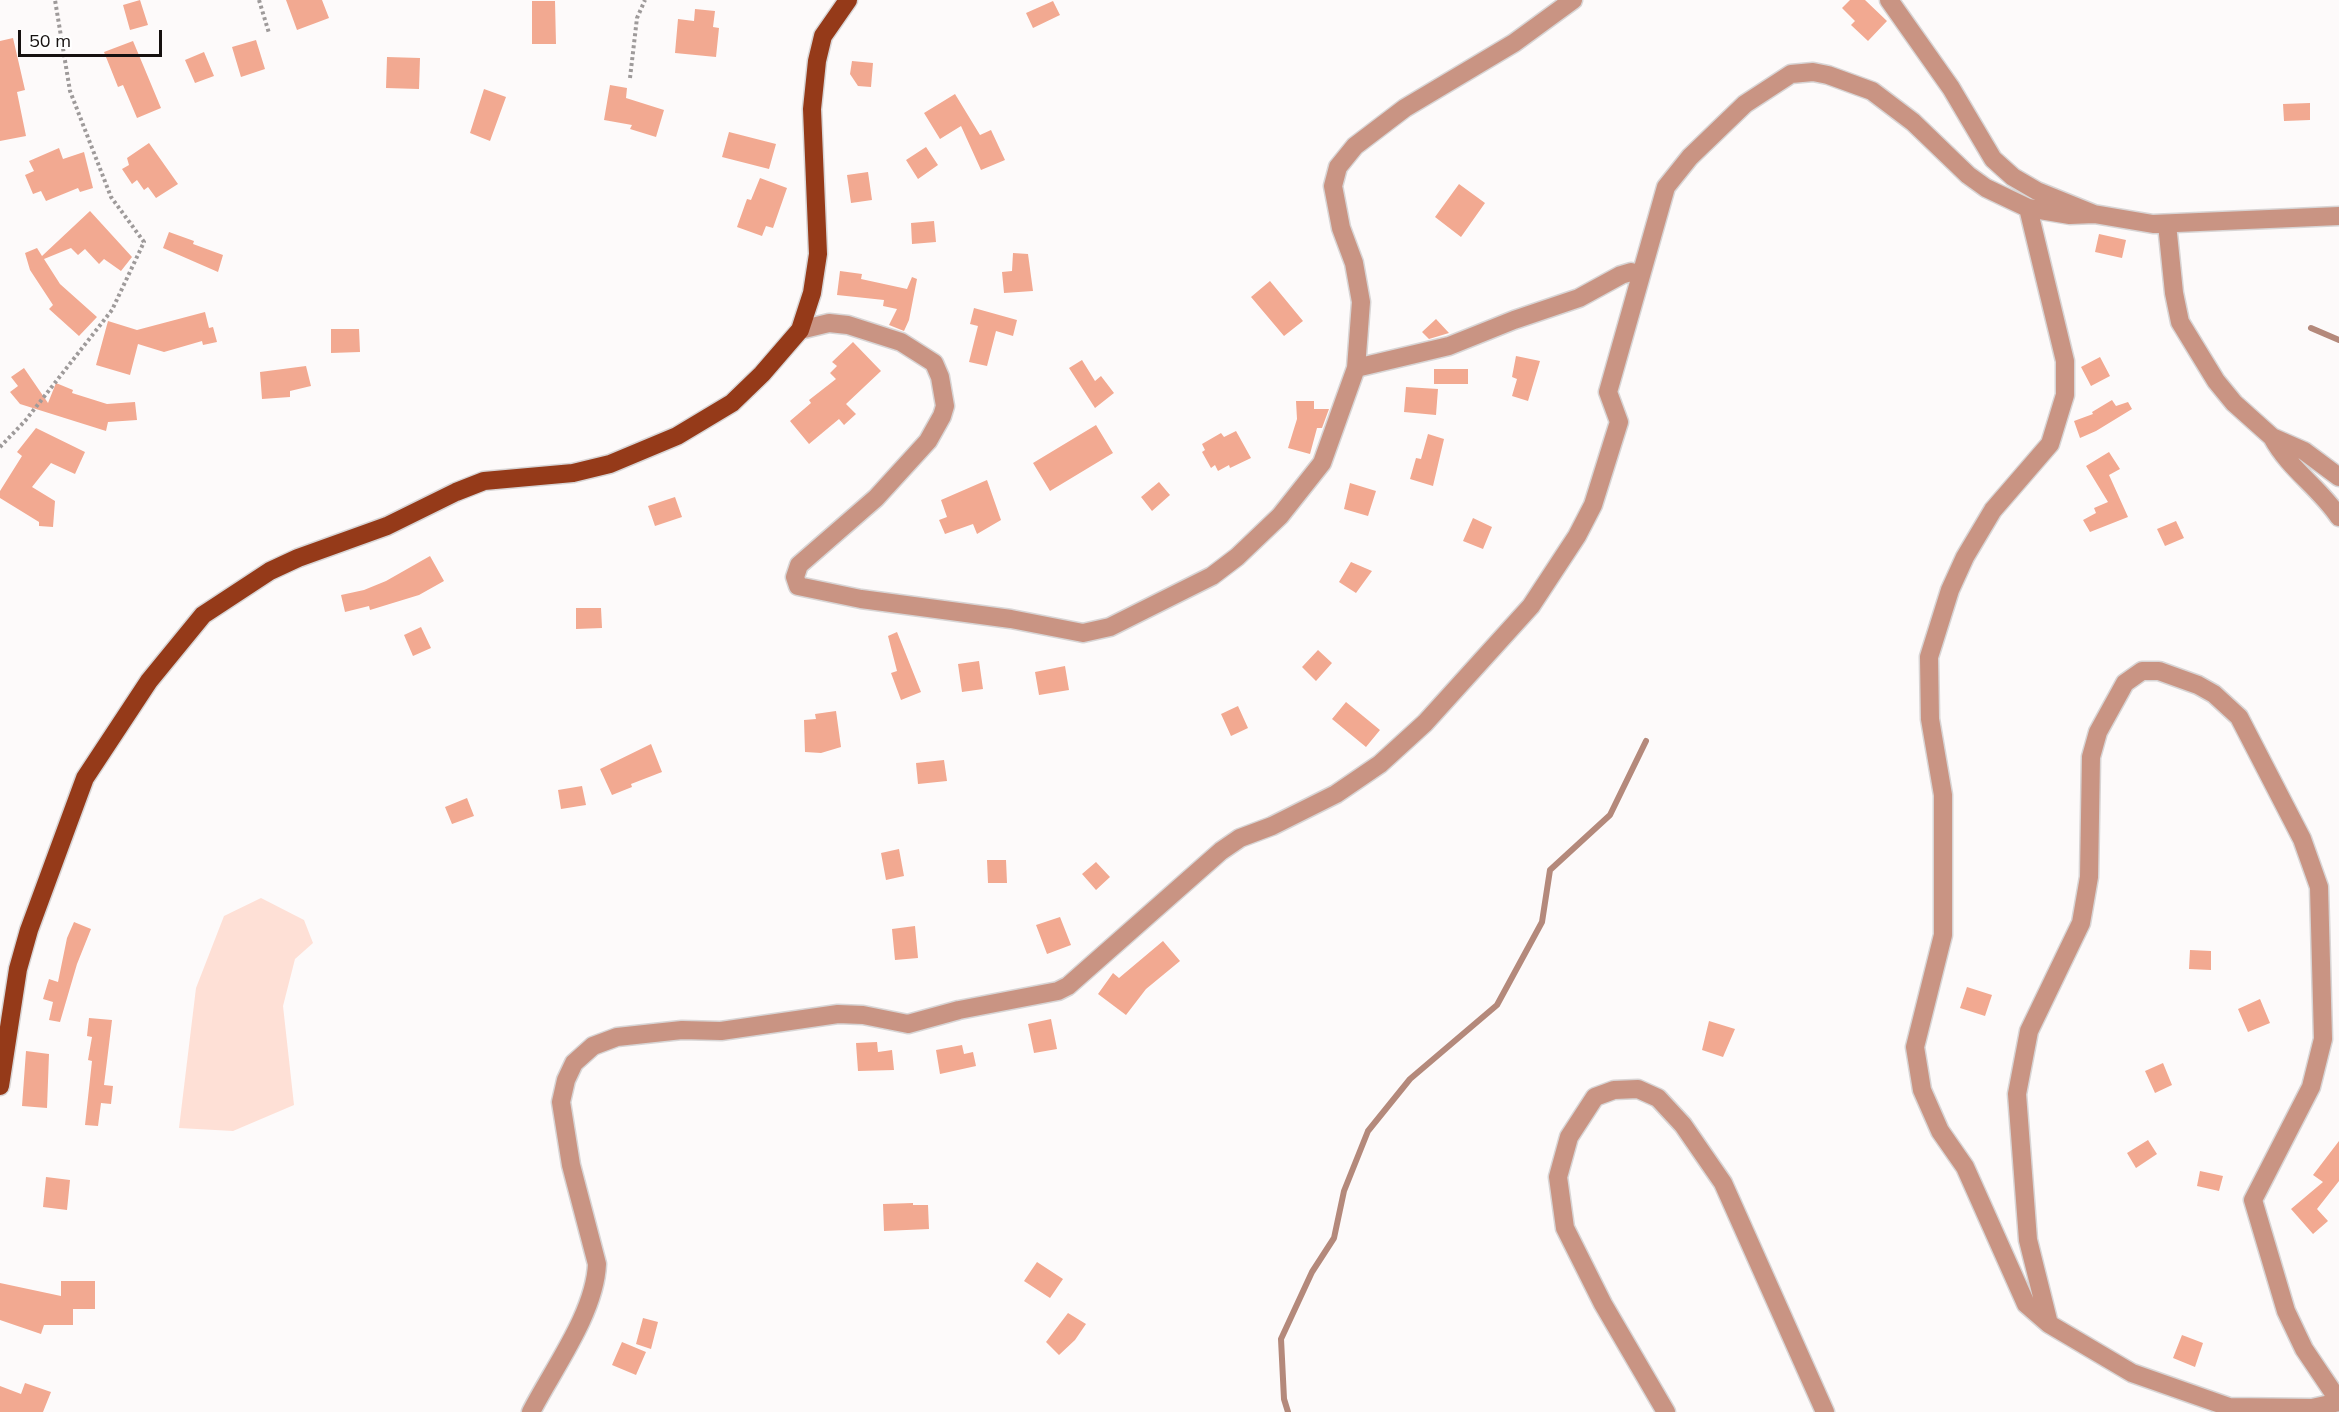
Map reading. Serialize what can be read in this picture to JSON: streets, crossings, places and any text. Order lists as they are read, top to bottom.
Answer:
{
  "scale_bar": "50 m"
}
